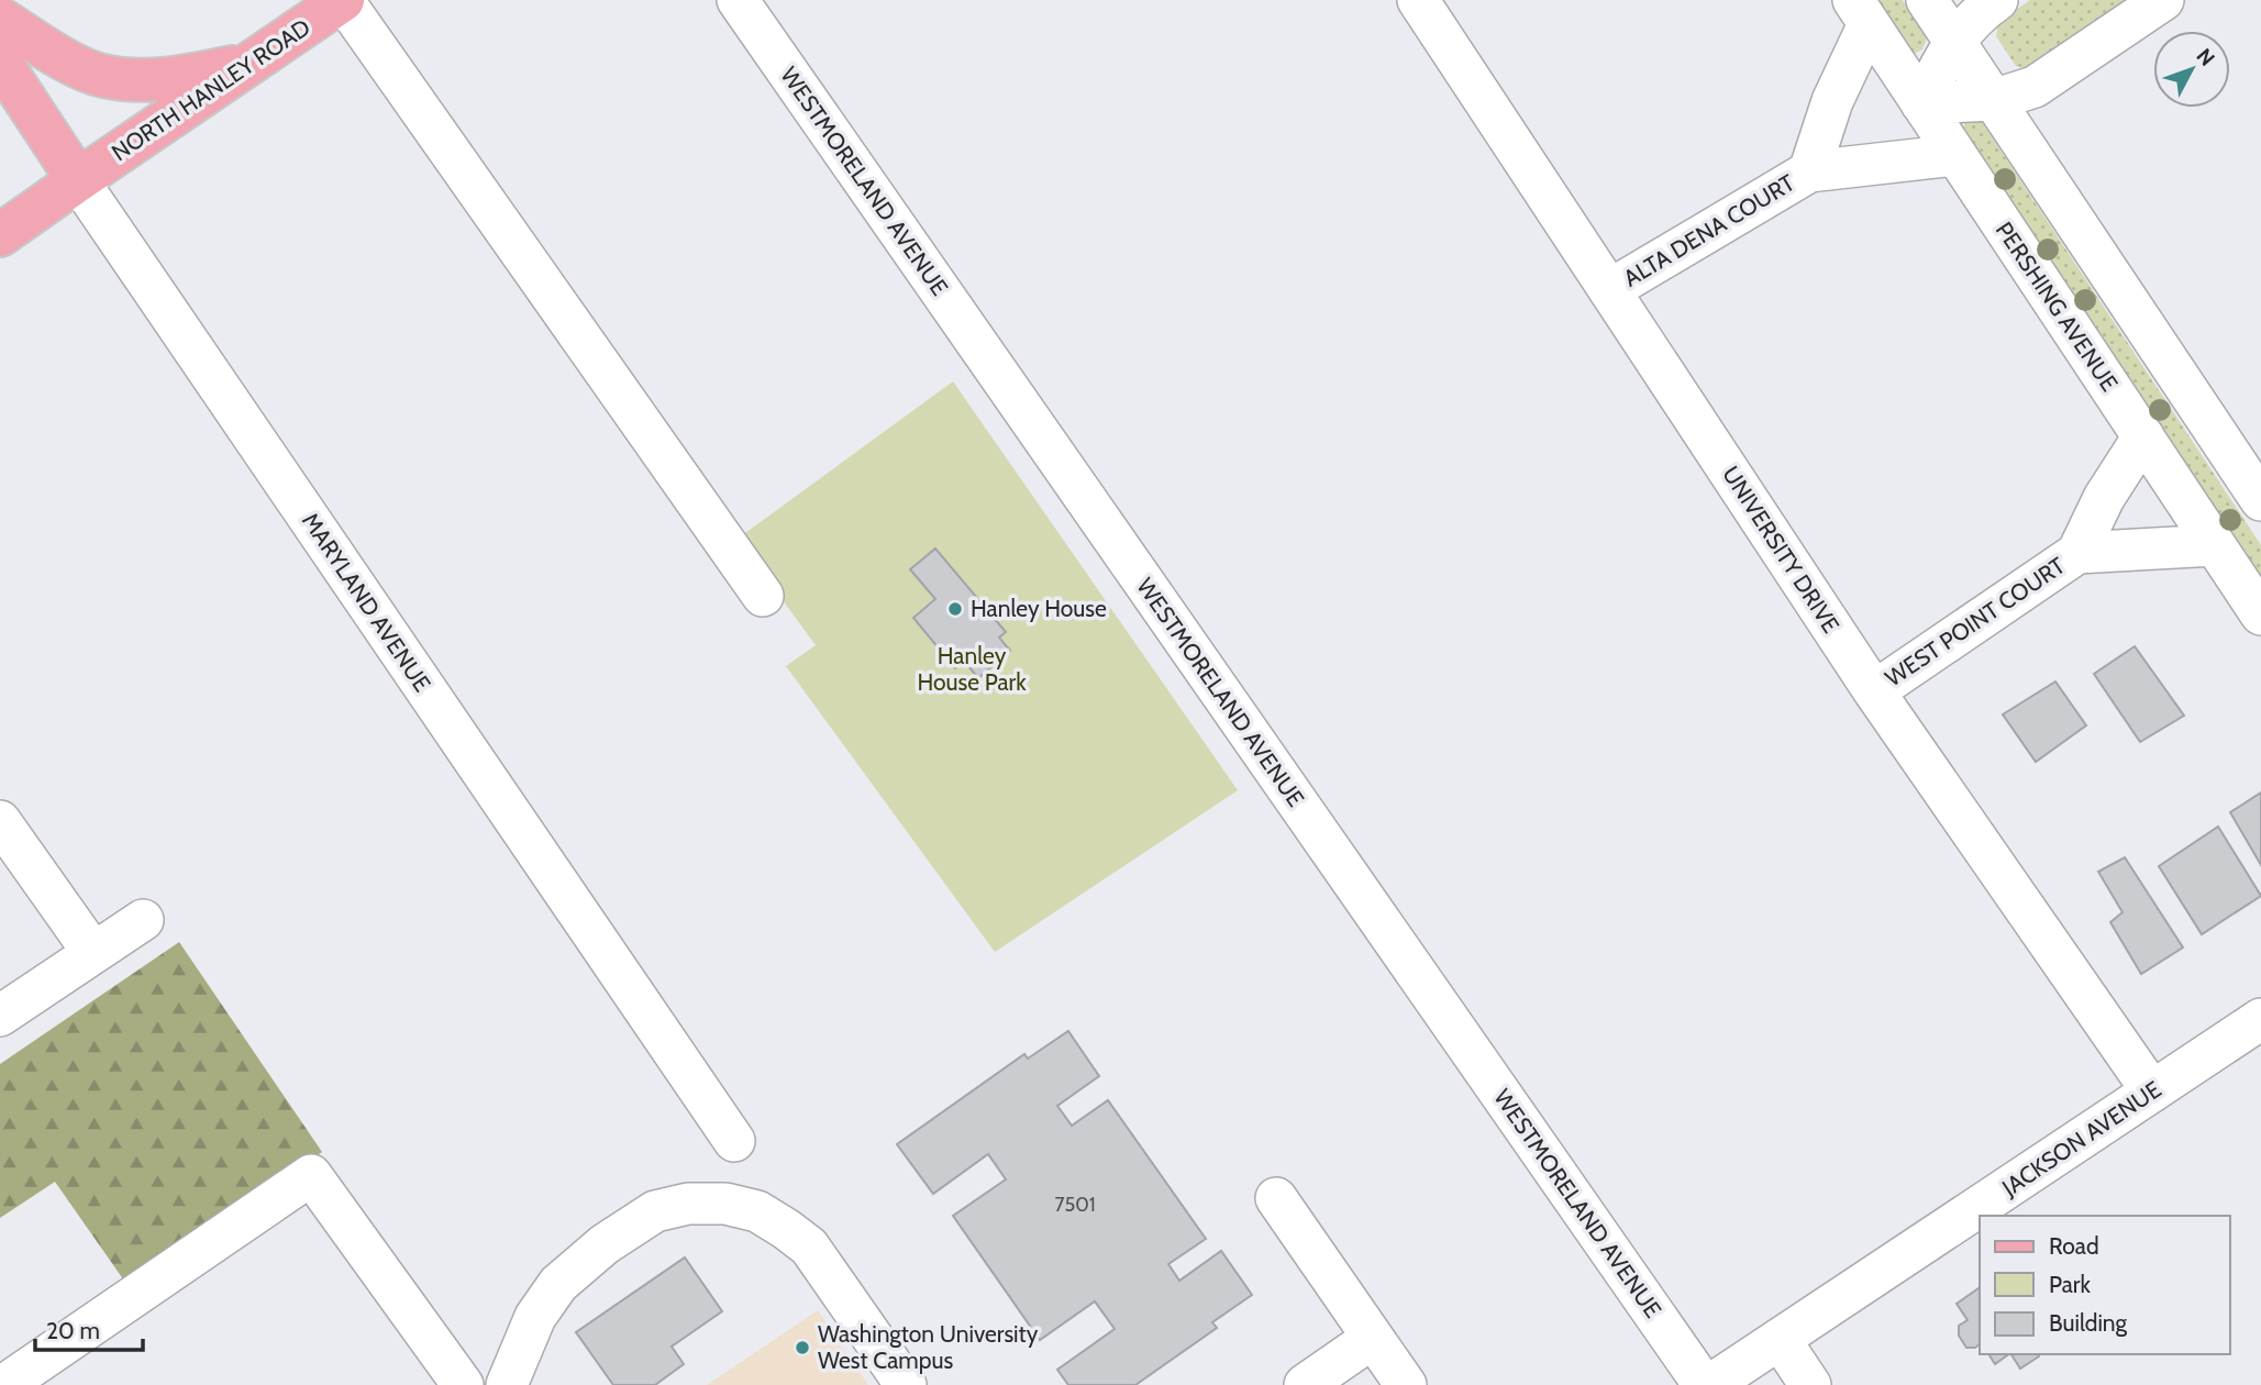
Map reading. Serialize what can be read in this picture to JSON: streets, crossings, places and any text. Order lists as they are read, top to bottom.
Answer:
{
  "streets": {
    "main road": ["NORTH HANLEY ROAD", "MARYLAND AVENUE"],
    "street": [
      "WESTMORELAND AVENUE",
      "ALTA DENA COURT",
      "PERSHING AVENUE",
      "UNIVERSITY DRIVE",
      "WEST POINT COURT",
      "JACKSON AVENUE"
    ]
  },
  "crossings": [
    ["NORTH HANLEY ROAD", "MARYLAND AVENUE"],
    ["ALTA DENA COURT", "PERSHING AVENUE"],
    ["ALTA DENA COURT", "UNIVERSITY DRIVE"],
    ["PERSHING AVENUE", "WEST POINT COURT"],
    ["UNIVERSITY DRIVE", "WEST POINT COURT"],
    ["UNIVERSITY DRIVE", "JACKSON AVENUE"]
  ],
  "parks": ["Hanley House Park"],
  "places": ["Hanley House", "Washington University West Campus"],
  "house_numbers": ["7501"],
  "legend": ["Road", "Park", "Building"],
  "scale_bar": "20 m",
  "north": "top right"
}
